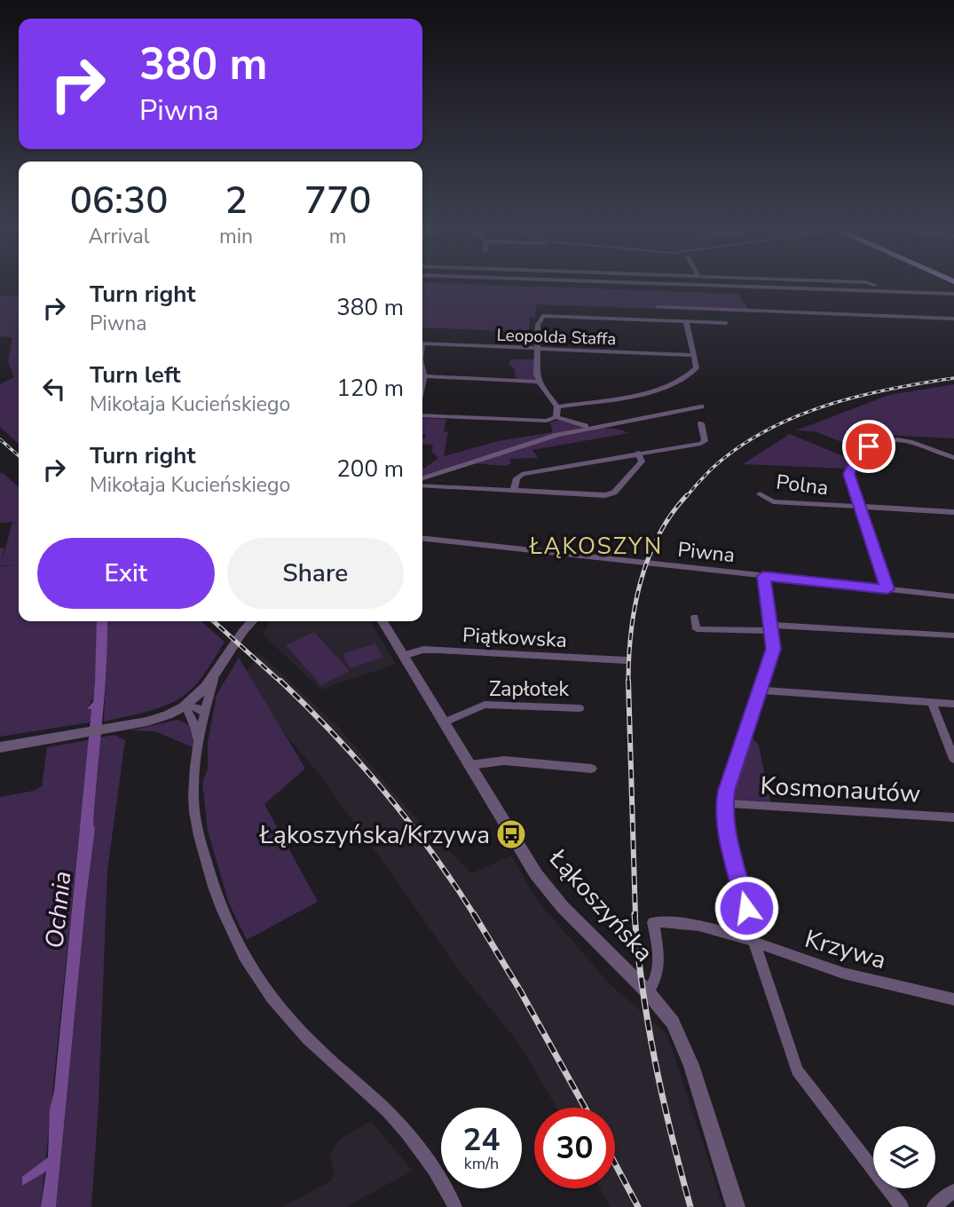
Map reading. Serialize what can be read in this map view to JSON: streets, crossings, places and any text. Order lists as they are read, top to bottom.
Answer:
{
  "streets": {
    "street": [
      "Leopolda Staffa",
      "Polna",
      "Piwna",
      "Piątkowska",
      "Zapłotek",
      "Kosmonautów",
      "Łąkoszyńska",
      "Krzywa"
    ]
  },
  "crossings": [
    ["Piątkowska", "Łąkoszyńska"],
    ["Zapłotek", "Łąkoszyńska"],
    ["Łąkoszyńska", "Krzywa"]
  ],
  "districts": ["ŁĄKOSZYN"],
  "water": ["Ochnia"],
  "places": {
    "bus stop": ["Łąkoszyńska/Krzywa"]
  },
  "page": {
    "turn": ["380 m", "Piwna"],
    "eta": [
      "06:30",
      "Arrival",
      "2",
      "min",
      "770",
      "m"
    ],
    "list": [
      {
        "name": "Turn right",
        "note": "Piwna",
        "value": "380 m"
      },
      {
        "name": "Turn left",
        "note": "Mikołaja Kucieńskiego",
        "value": "120 m"
      },
      {
        "name": "Turn right",
        "note": "Mikołaja Kucieńskiego",
        "value": "200 m"
      }
    ],
    "buttons": ["Exit", "Share"],
    "speed": "24 km/h",
    "limit": "30"
  }
}
